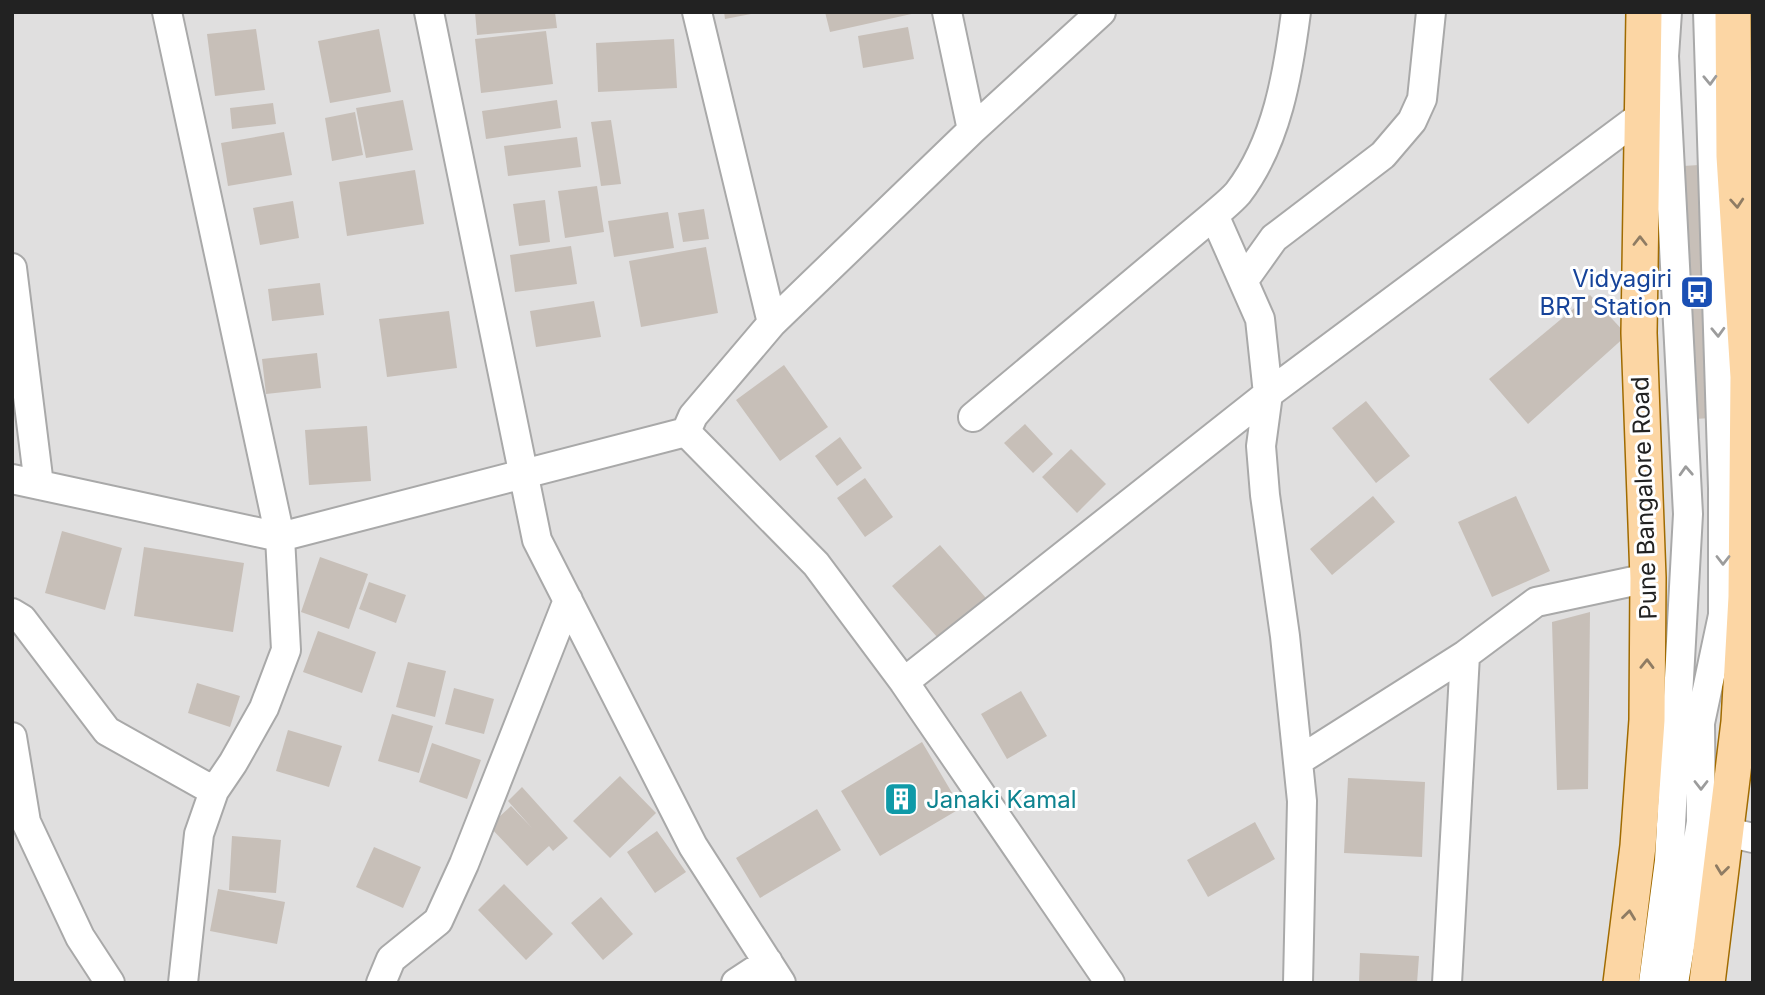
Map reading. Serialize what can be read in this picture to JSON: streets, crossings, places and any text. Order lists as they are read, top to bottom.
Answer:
{
  "streets": {
    "main road": ["Pune Bangalore Road"]
  },
  "places": {
    "bus stop": ["Vidyagiri BRT Station"],
    "building": ["Janaki Kamal"]
  }
}
